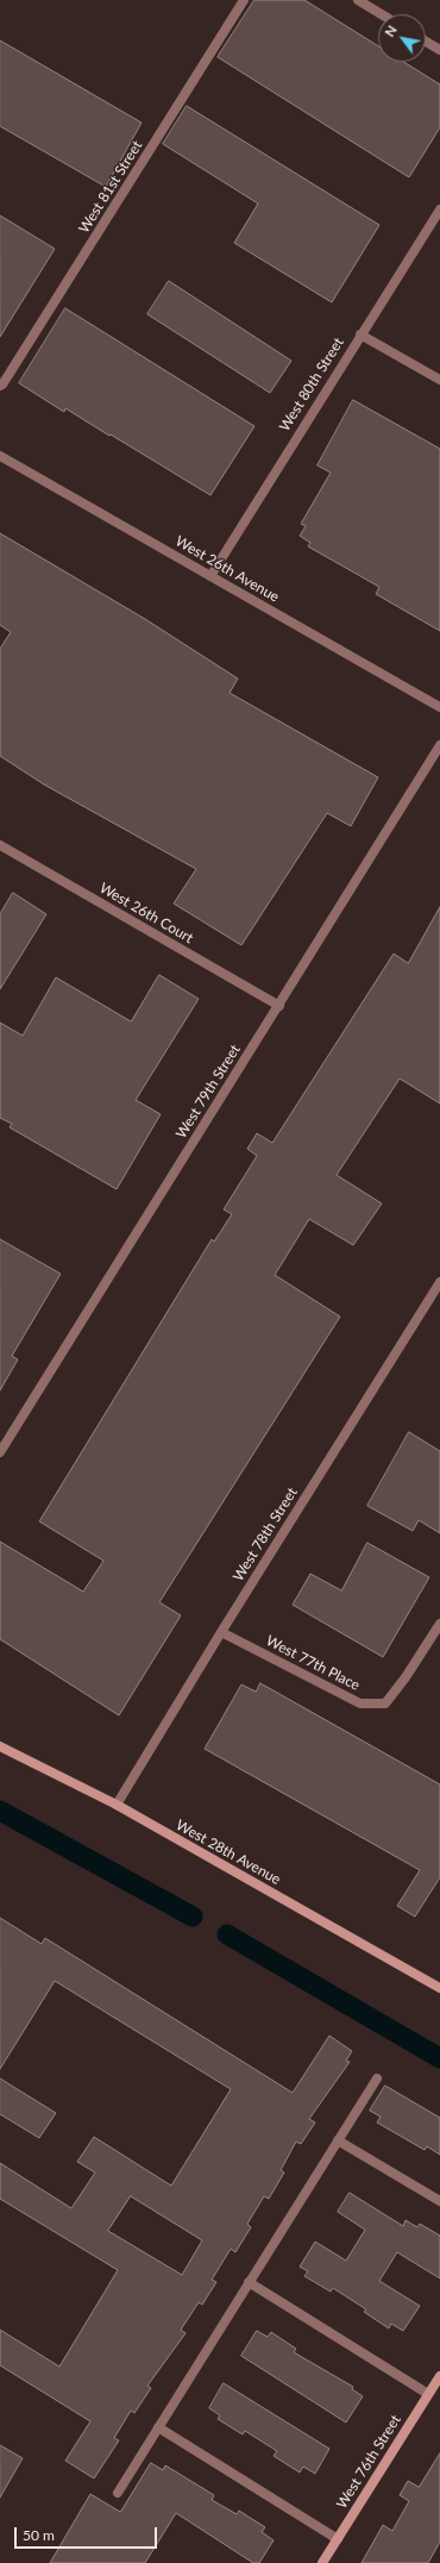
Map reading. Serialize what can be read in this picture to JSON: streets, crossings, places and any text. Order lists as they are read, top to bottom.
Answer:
{
  "streets": {
    "main road": ["West 28th Avenue", "West 76th Street"],
    "street": [
      "West 81st Street",
      "West 80th Street",
      "West 26th Avenue",
      "West 26th Court",
      "West 79th Street",
      "West 78th Street",
      "West 77th Place"
    ]
  },
  "crossings": [
    ["West 80th Street", "West 26th Avenue"],
    ["West 26th Court", "West 79th Street"],
    ["West 78th Street", "West 77th Place"],
    ["West 78th Street", "West 28th Avenue"]
  ],
  "scale_bar": "50 m",
  "north": "top left"
}
